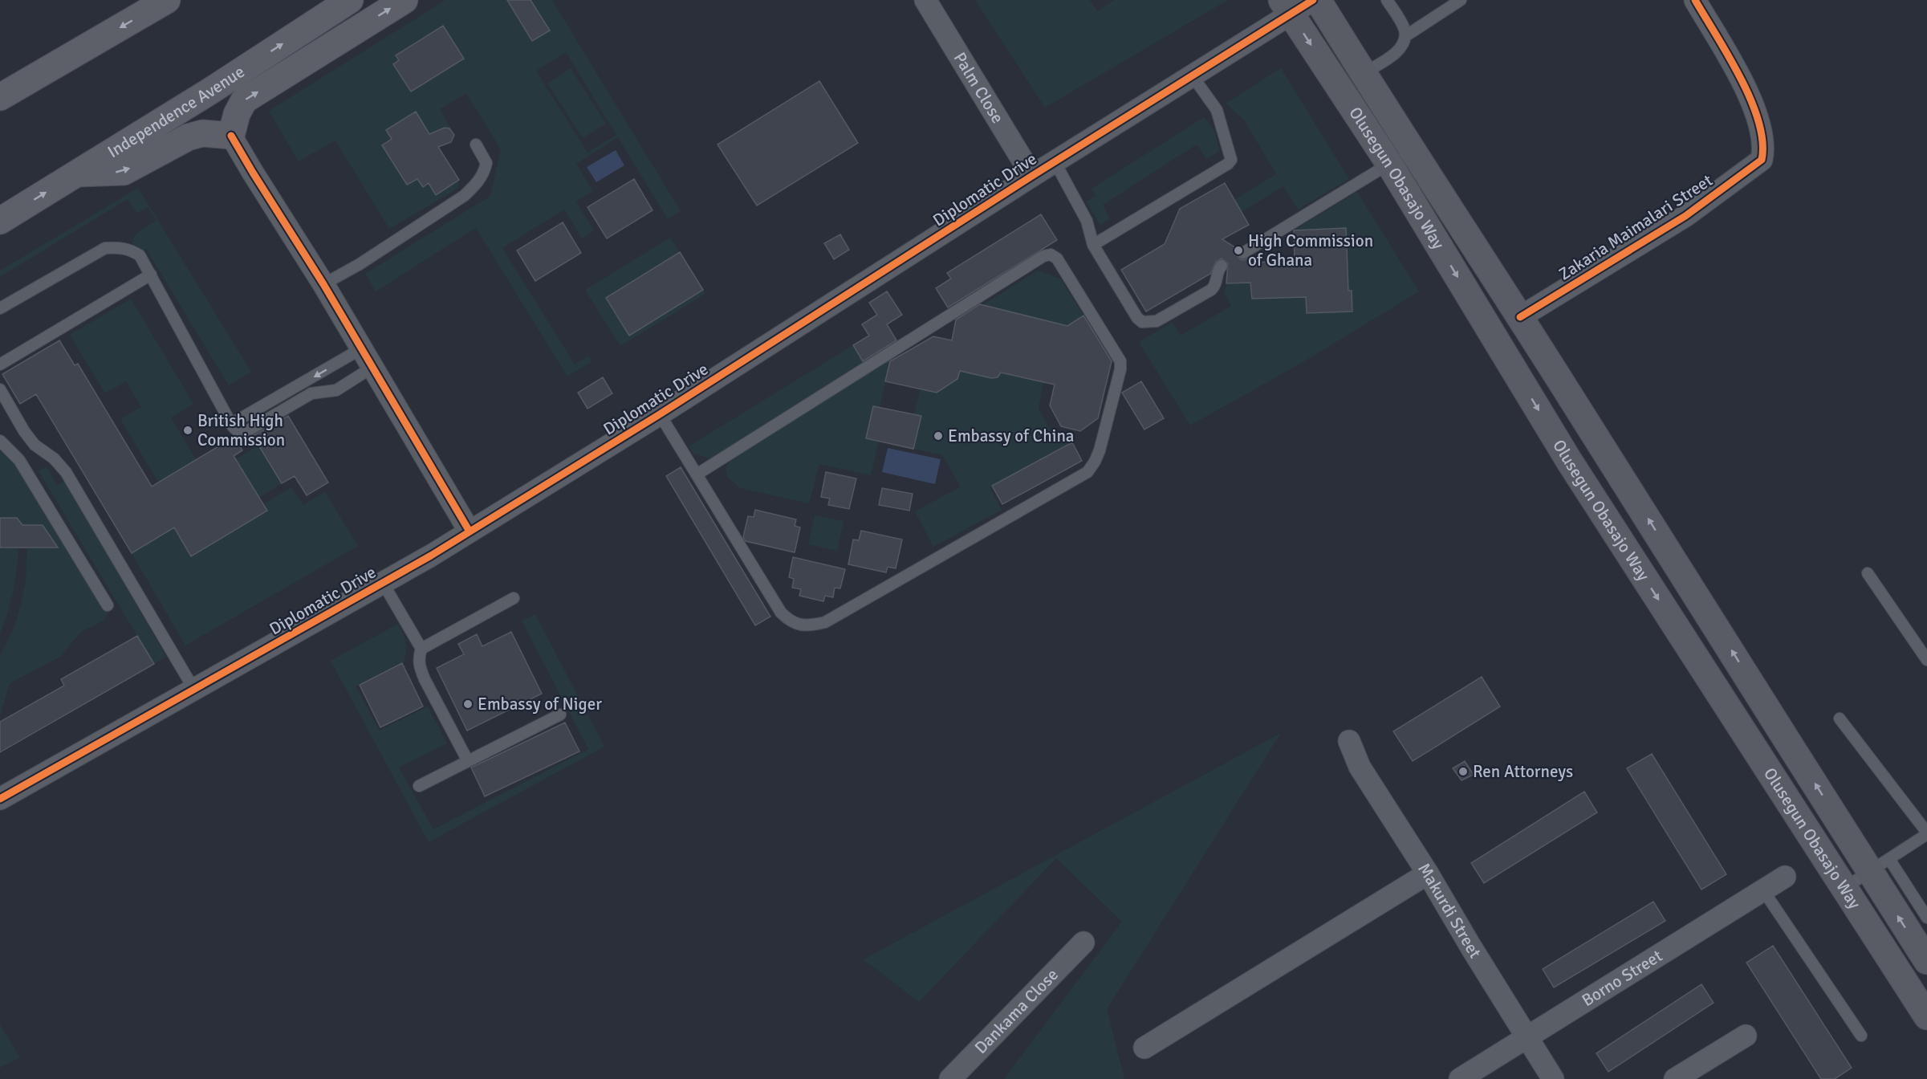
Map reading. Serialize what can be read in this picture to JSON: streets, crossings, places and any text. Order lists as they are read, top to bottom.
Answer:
{
  "streets": {
    "main road": ["Independence Avenue", "Olusegun Obasajo Way"],
    "street": [
      "Palm Close",
      "Diplomatic Drive",
      "Zakaria Maimalari Street",
      "Makurdi Street",
      "Borno Street",
      "Dankama Close"
    ]
  },
  "crossings": [
    ["Palm Close", "Diplomatic Drive"],
    ["Olusegun Obasajo Way", "Diplomatic Drive"],
    ["Olusegun Obasajo Way", "Zakaria Maimalari Street"],
    ["Makurdi Street", "Borno Street"]
  ],
  "places": [
    "High Commission of Ghana",
    "British High Commission",
    "Embassy of China",
    "Embassy of Niger",
    "Ren Attorneys"
  ]
}
